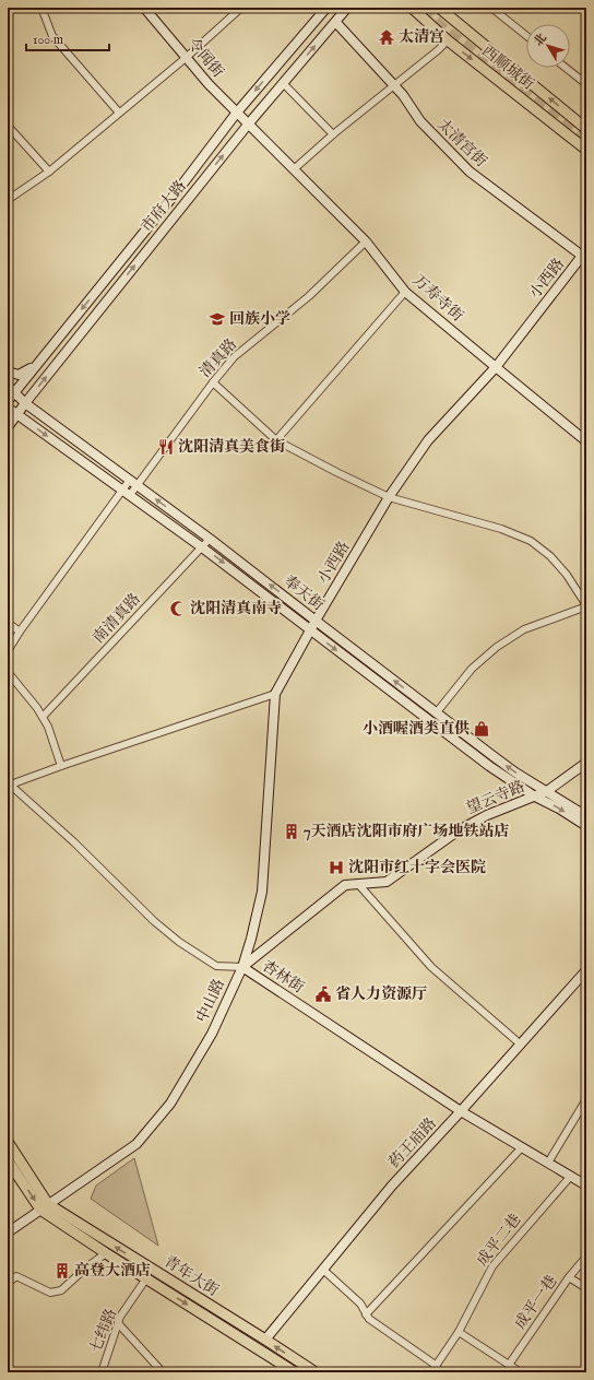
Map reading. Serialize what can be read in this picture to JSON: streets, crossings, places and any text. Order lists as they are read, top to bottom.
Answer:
{
  "streets": {
    "main road": ["西顺城街", "青年大街"],
    "street": [
      "令闻街",
      "太清宫街",
      "市府大路",
      "小西路",
      "万寿寺街",
      "清真路",
      "奉天街",
      "南清真路",
      "望云寺路",
      "杏林街",
      "中山路",
      "药王庙路",
      "成平二巷",
      "成平一巷",
      "七纬路"
    ]
  },
  "crossings": [
    ["令闻街", "市府大路"],
    ["令闻街", "万寿寺街"],
    ["太清宫街", "小西路"],
    ["市府大路", "万寿寺街"],
    ["市府大路", "奉天街"],
    ["小西路", "万寿寺街"],
    ["小西路", "奉天街"],
    ["小西路", "中山路"],
    ["万寿寺街", "清真路"],
    ["清真路", "奉天街"],
    ["奉天街", "南清真路"],
    ["奉天街", "望云寺路"],
    ["望云寺路", "杏林街"],
    ["望云寺路", "中山路"],
    ["杏林街", "中山路"],
    ["杏林街", "药王庙路"],
    ["杏林街", "成平二巷"],
    ["中山路", "青年大街"],
    ["药王庙路", "青年大街"],
    ["青年大街", "七纬路"]
  ],
  "places": {
    "temple": ["太清宫"],
    "school or university": ["回族小学"],
    "restaurant": ["沈阳清真美食街"],
    "mosque": ["沈阳清真南寺"],
    "shop": ["小酒喔酒类直供"],
    "building": ["7天酒店沈阳市府广场地铁站店", "高登大酒店"],
    "hospital": ["沈阳市红十字会医院"],
    "public building": ["省人力资源厅"]
  },
  "scale_bar": "100 m",
  "north": "top left"
}
